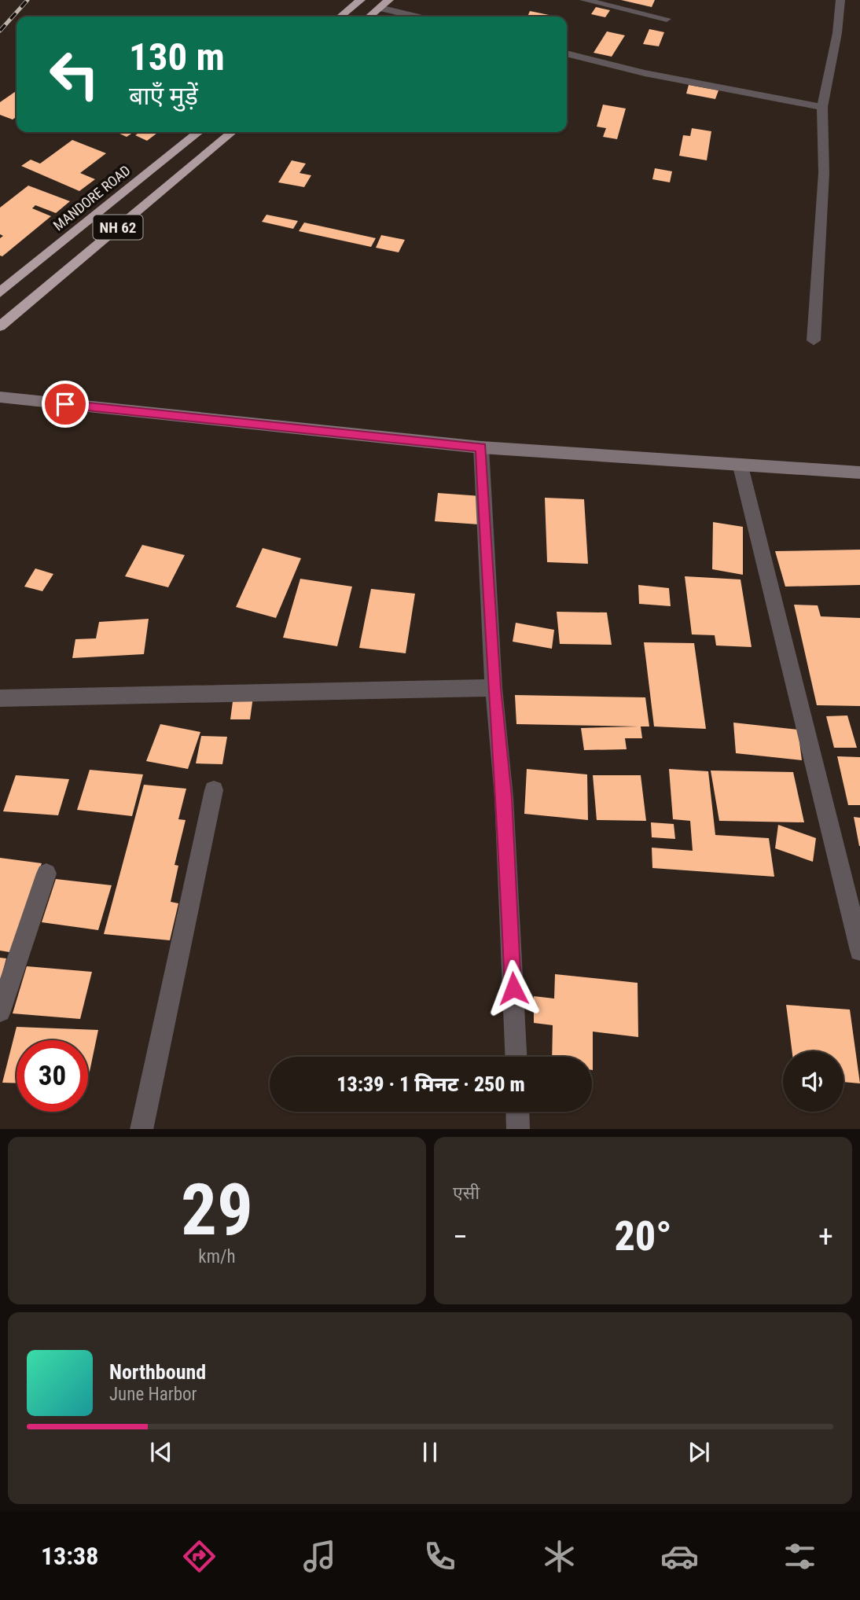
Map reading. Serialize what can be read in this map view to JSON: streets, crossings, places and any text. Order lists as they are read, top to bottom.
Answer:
{
  "streets": {
    "highway": ["MANDORE ROAD", "NH 62"]
  },
  "page": {
    "turn": ["130 m", "बाएँ मुड़ें"],
    "limit": "30",
    "trip": "13:39 · 1 मिनट · 250 m",
    "tile": [
      ["29", "km/h"],
      "एसी"
    ],
    "heat": ["−", "20°", "+"],
    "song": ["Northbound", "June Harbor"],
    "tabs": "13:38"
  }
}
